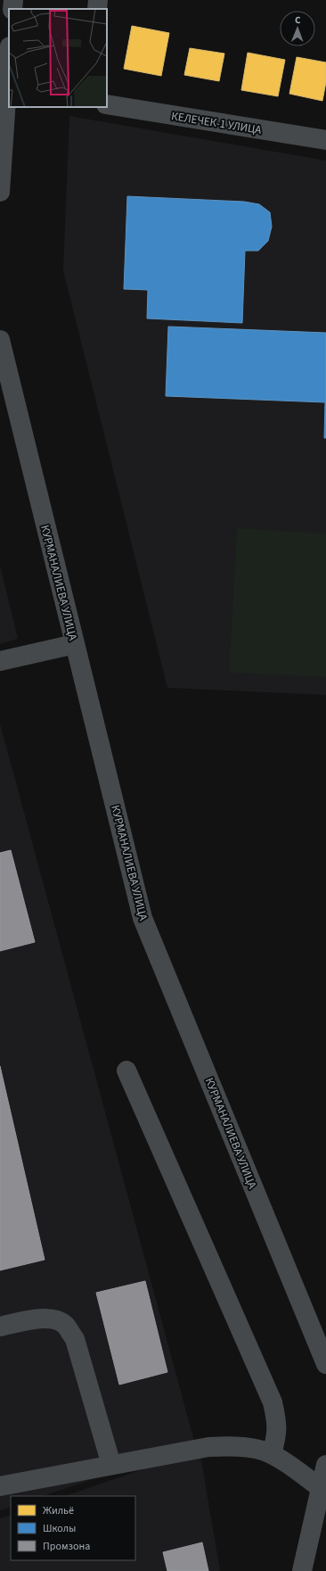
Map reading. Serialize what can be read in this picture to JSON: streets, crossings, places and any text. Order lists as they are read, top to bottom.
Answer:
{
  "streets": {
    "street": ["КЕЛЕЧЕК-1 УЛИЦА", "КУРМАНАЛИЕВА УЛИЦА"]
  },
  "legend": ["Жильё", "Школы", "Промзона"],
  "north": "top"
}
